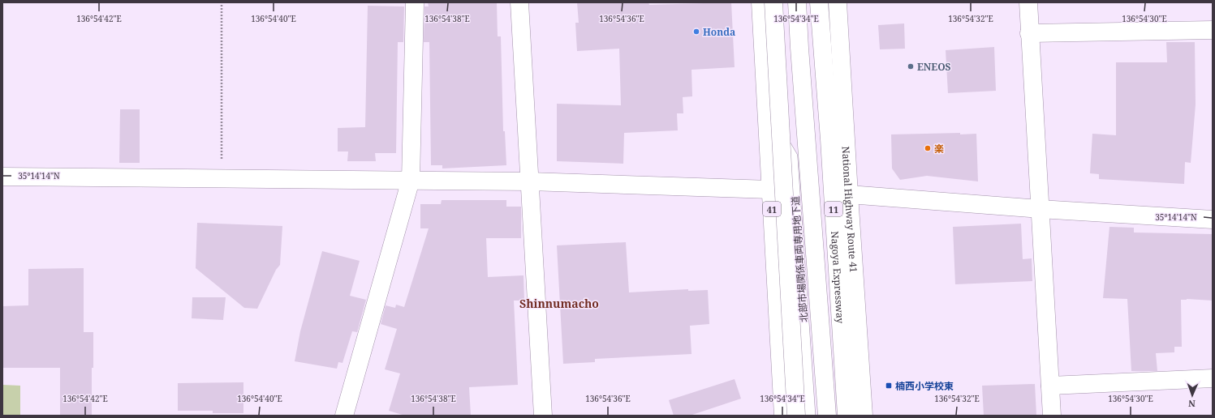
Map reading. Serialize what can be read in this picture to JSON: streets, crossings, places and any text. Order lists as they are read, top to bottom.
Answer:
{
  "streets": {
    "main road": [
      "41",
      "11",
      "National Highway Route 41",
      "Nagoya Expressway"
    ],
    "lane": ["北部市場関係車両専用地下道"]
  },
  "crossings": [
    ["41", "北部市場関係車両専用地下道"]
  ],
  "districts": ["Shinnumacho"],
  "places": {
    "other": ["Honda", "ENEOS", "楽"],
    "transit": ["楠西小学校東"]
  },
  "north": "bottom",
  "coordinates": [
    "136°54'42\"E",
    "136°54'40\"E",
    "136°54'38\"E",
    "136°54'36\"E",
    "136°54'34\"E",
    "136°54'32\"E",
    "136°54'30\"E",
    "35°14'14\"N"
  ]
}
